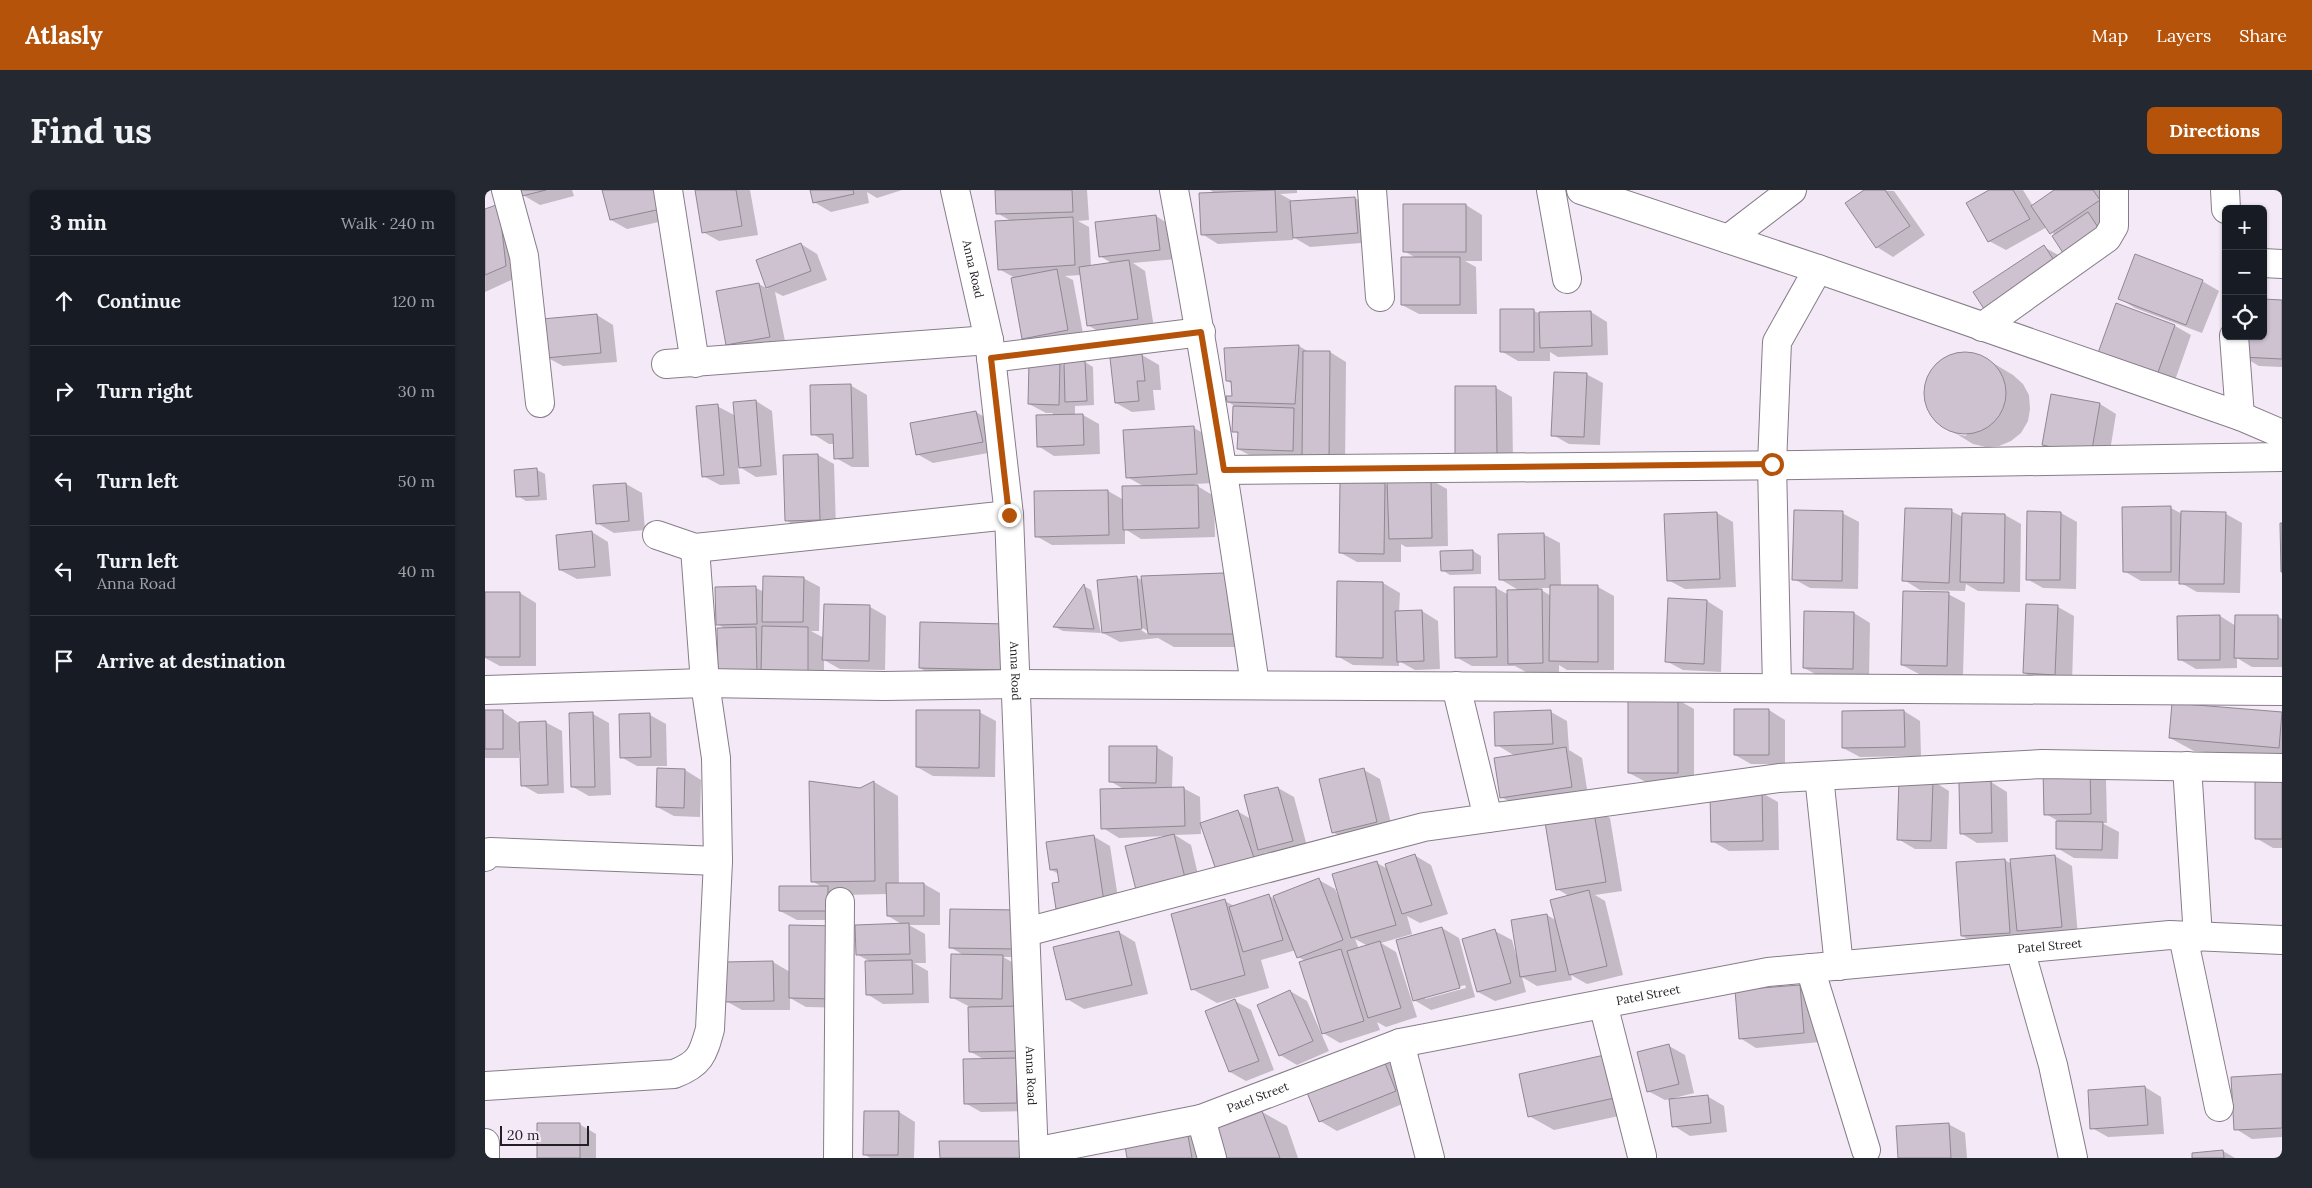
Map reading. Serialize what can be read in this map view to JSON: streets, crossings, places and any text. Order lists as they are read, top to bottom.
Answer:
{
  "streets": {
    "street": ["Anna Road", "Patel Street"]
  },
  "crossings": [
    ["Anna Road", "Patel Street"]
  ],
  "scale_bar": "20 m",
  "page": {
    "header": "Atlasly",
    "nav": ["Map", "Layers", "Share"],
    "buttons": "Directions",
    "title": "Find us",
    "heading": ["3 min", "Walk · 240 m"],
    "map_buttons": ["+", "−"],
    "list": [
      ["Continue", "120 m"],
      ["Turn right", "30 m"],
      ["Turn left", "50 m"],
      ["Turn left", "Anna Road", "40 m"],
      "Arrive at destination"
    ],
    "scale": "20 m"
  }
}
